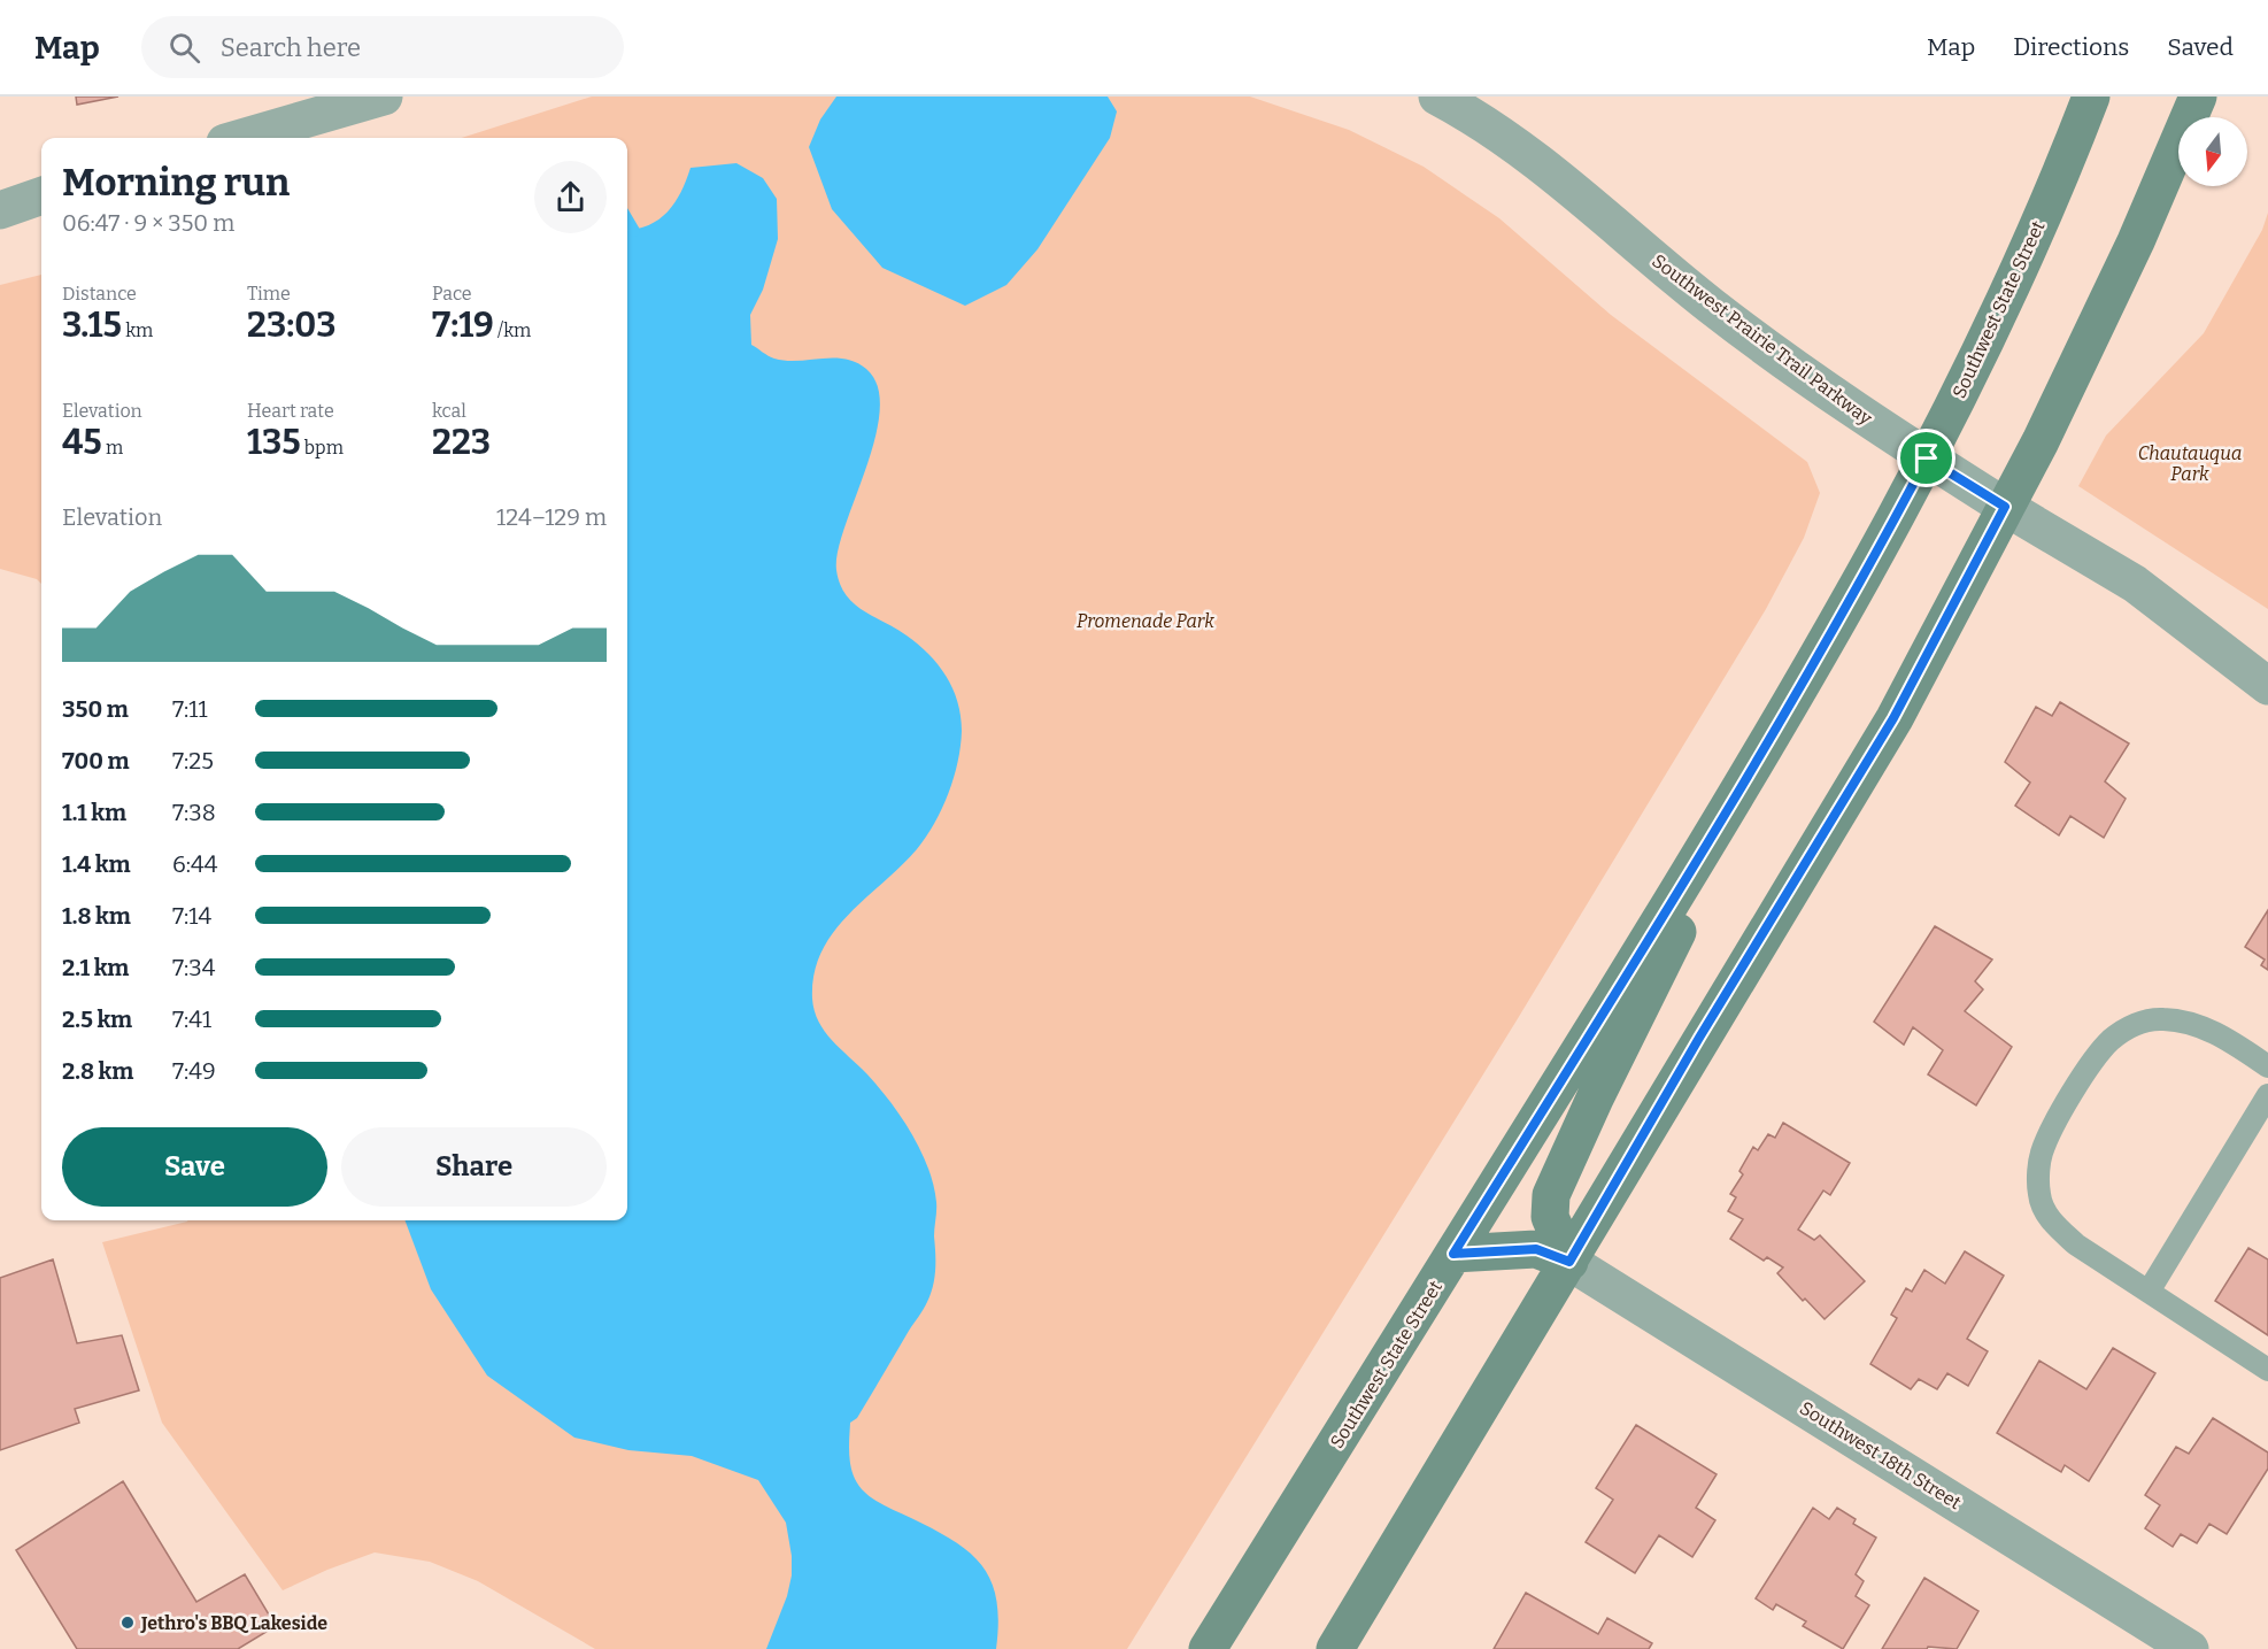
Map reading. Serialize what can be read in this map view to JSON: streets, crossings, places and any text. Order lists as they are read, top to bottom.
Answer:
{
  "streets": {
    "main road": ["Southwest State Street"],
    "street": ["Southwest Prairie Trail Parkway", "Southwest 18th Street"]
  },
  "crossings": [
    ["Southwest State Street", "Southwest Prairie Trail Parkway"]
  ],
  "parks": ["Chautauqua Park", "Promenade Park"],
  "places": ["Jethro's BBQ Lakeside"],
  "north": "bottom",
  "page": {
    "header": "Map",
    "search": "Search here",
    "nav": ["Map", "Directions", "Saved"],
    "heading": ["Morning run", "06:47 · 9 × 350 m"],
    "stats": [
      ["Distance", "3.15 km"],
      ["Time", "23:03"],
      ["Pace", "7:19 /km"],
      ["Elevation", "45 m"],
      ["Heart rate", "135 bpm"],
      ["kcal", "223"]
    ],
    "chart": ["Elevation", "124–129 m"],
    "list": [
      {
        "name": "350 m",
        "note": "7:11"
      },
      {
        "name": "700 m",
        "note": "7:25"
      },
      {
        "name": "1.1 km",
        "note": "7:38"
      },
      {
        "name": "1.4 km",
        "note": "6:44"
      },
      {
        "name": "1.8 km",
        "note": "7:14"
      },
      {
        "name": "2.1 km",
        "note": "7:34"
      },
      {
        "name": "2.5 km",
        "note": "7:41"
      },
      {
        "name": "2.8 km",
        "note": "7:49"
      }
    ],
    "buttons": ["Save", "Share"]
  }
}
